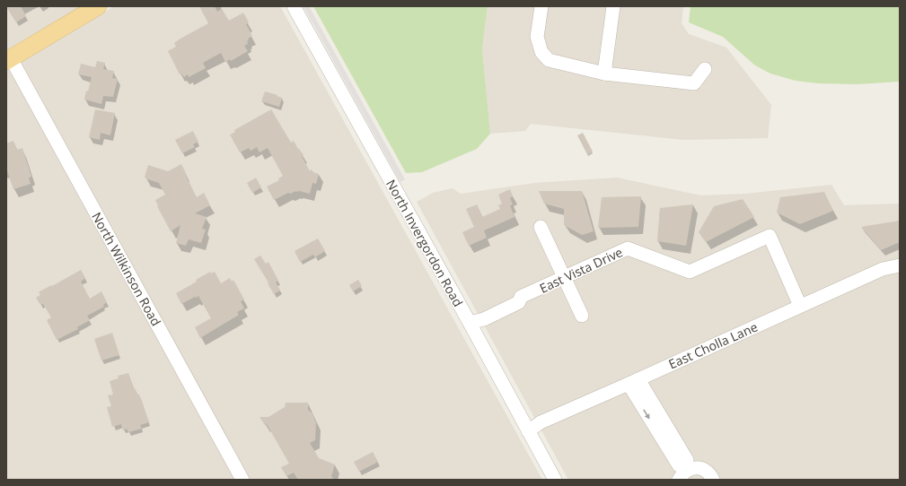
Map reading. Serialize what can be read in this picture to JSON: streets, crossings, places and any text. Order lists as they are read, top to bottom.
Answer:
{
  "streets": {
    "street": [
      "North Invergordon Road",
      "North Wilkinson Road",
      "East Vista Drive",
      "East Cholla Lane"
    ]
  },
  "crossings": [
    ["North Invergordon Road", "East Vista Drive"],
    ["North Invergordon Road", "East Cholla Lane"],
    ["East Vista Drive", "East Cholla Lane"]
  ]
}
